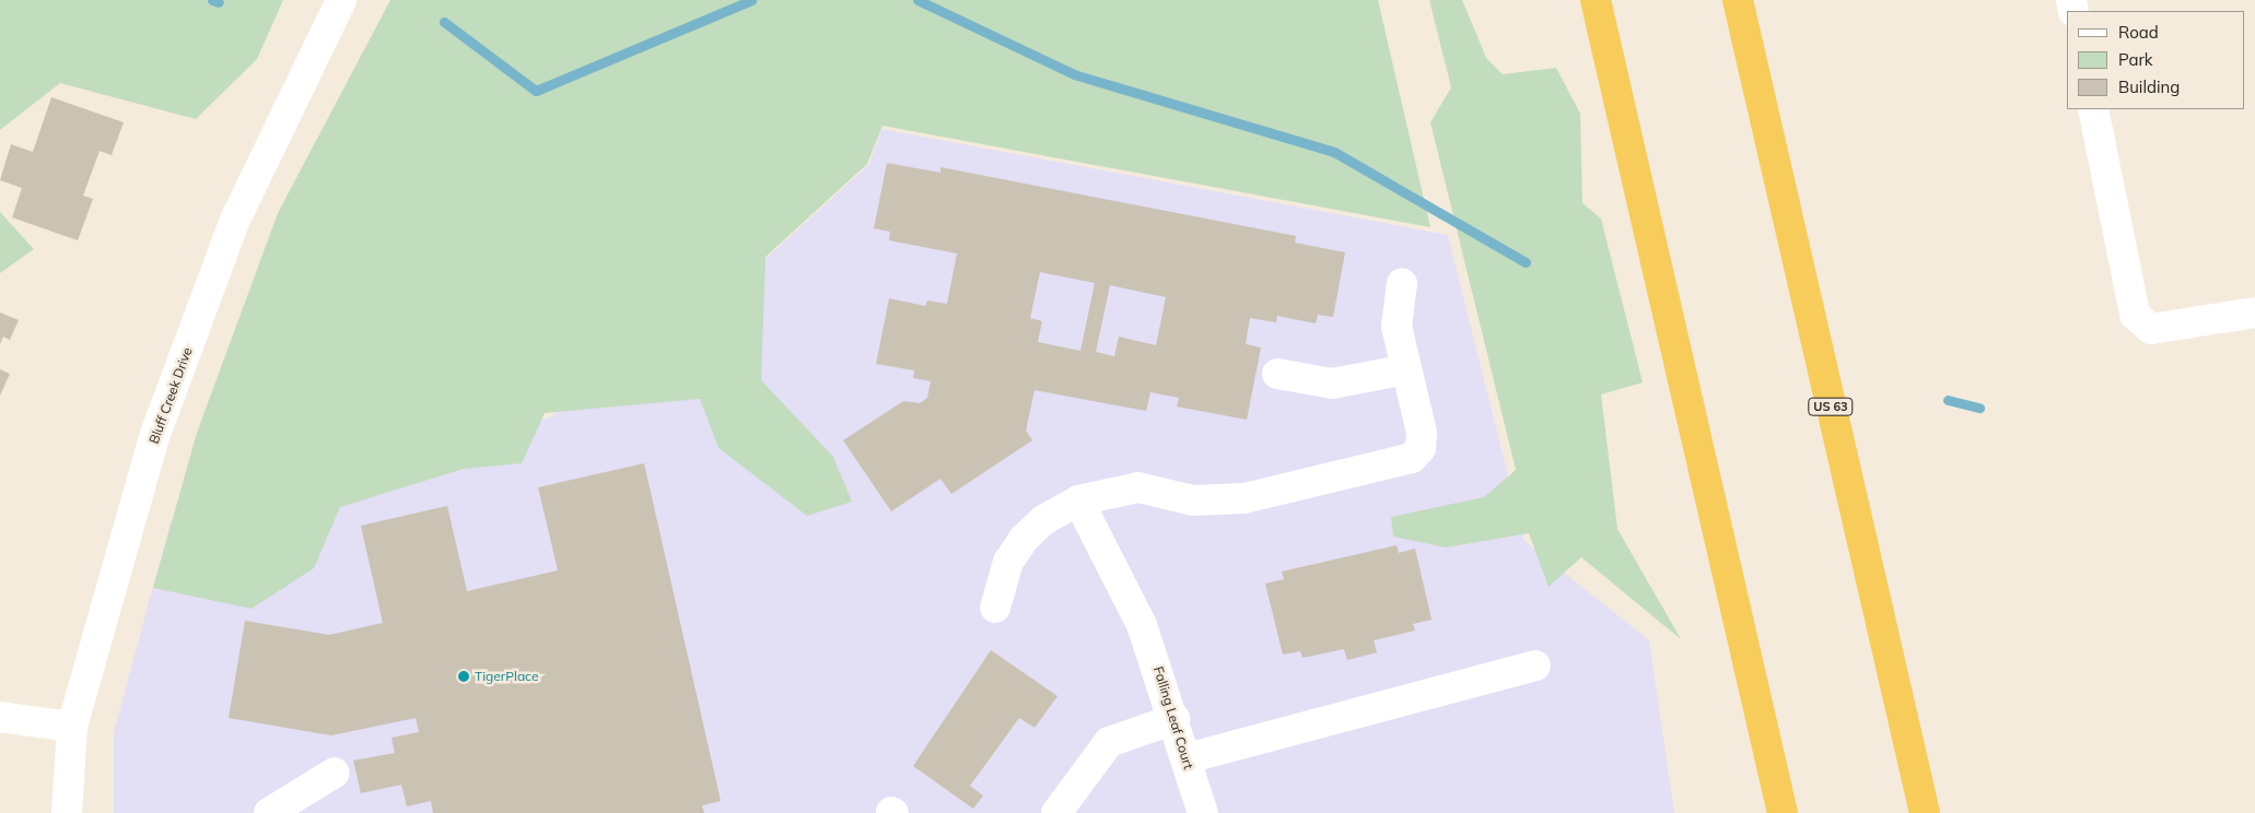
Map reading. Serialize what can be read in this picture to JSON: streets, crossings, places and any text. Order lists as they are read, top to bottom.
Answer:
{
  "streets": {
    "highway": ["US 63"],
    "street": ["Bluff Creek Drive", "Falling Leaf Court"]
  },
  "places": ["TigerPlace"],
  "legend": ["Road", "Park", "Building"]
}
